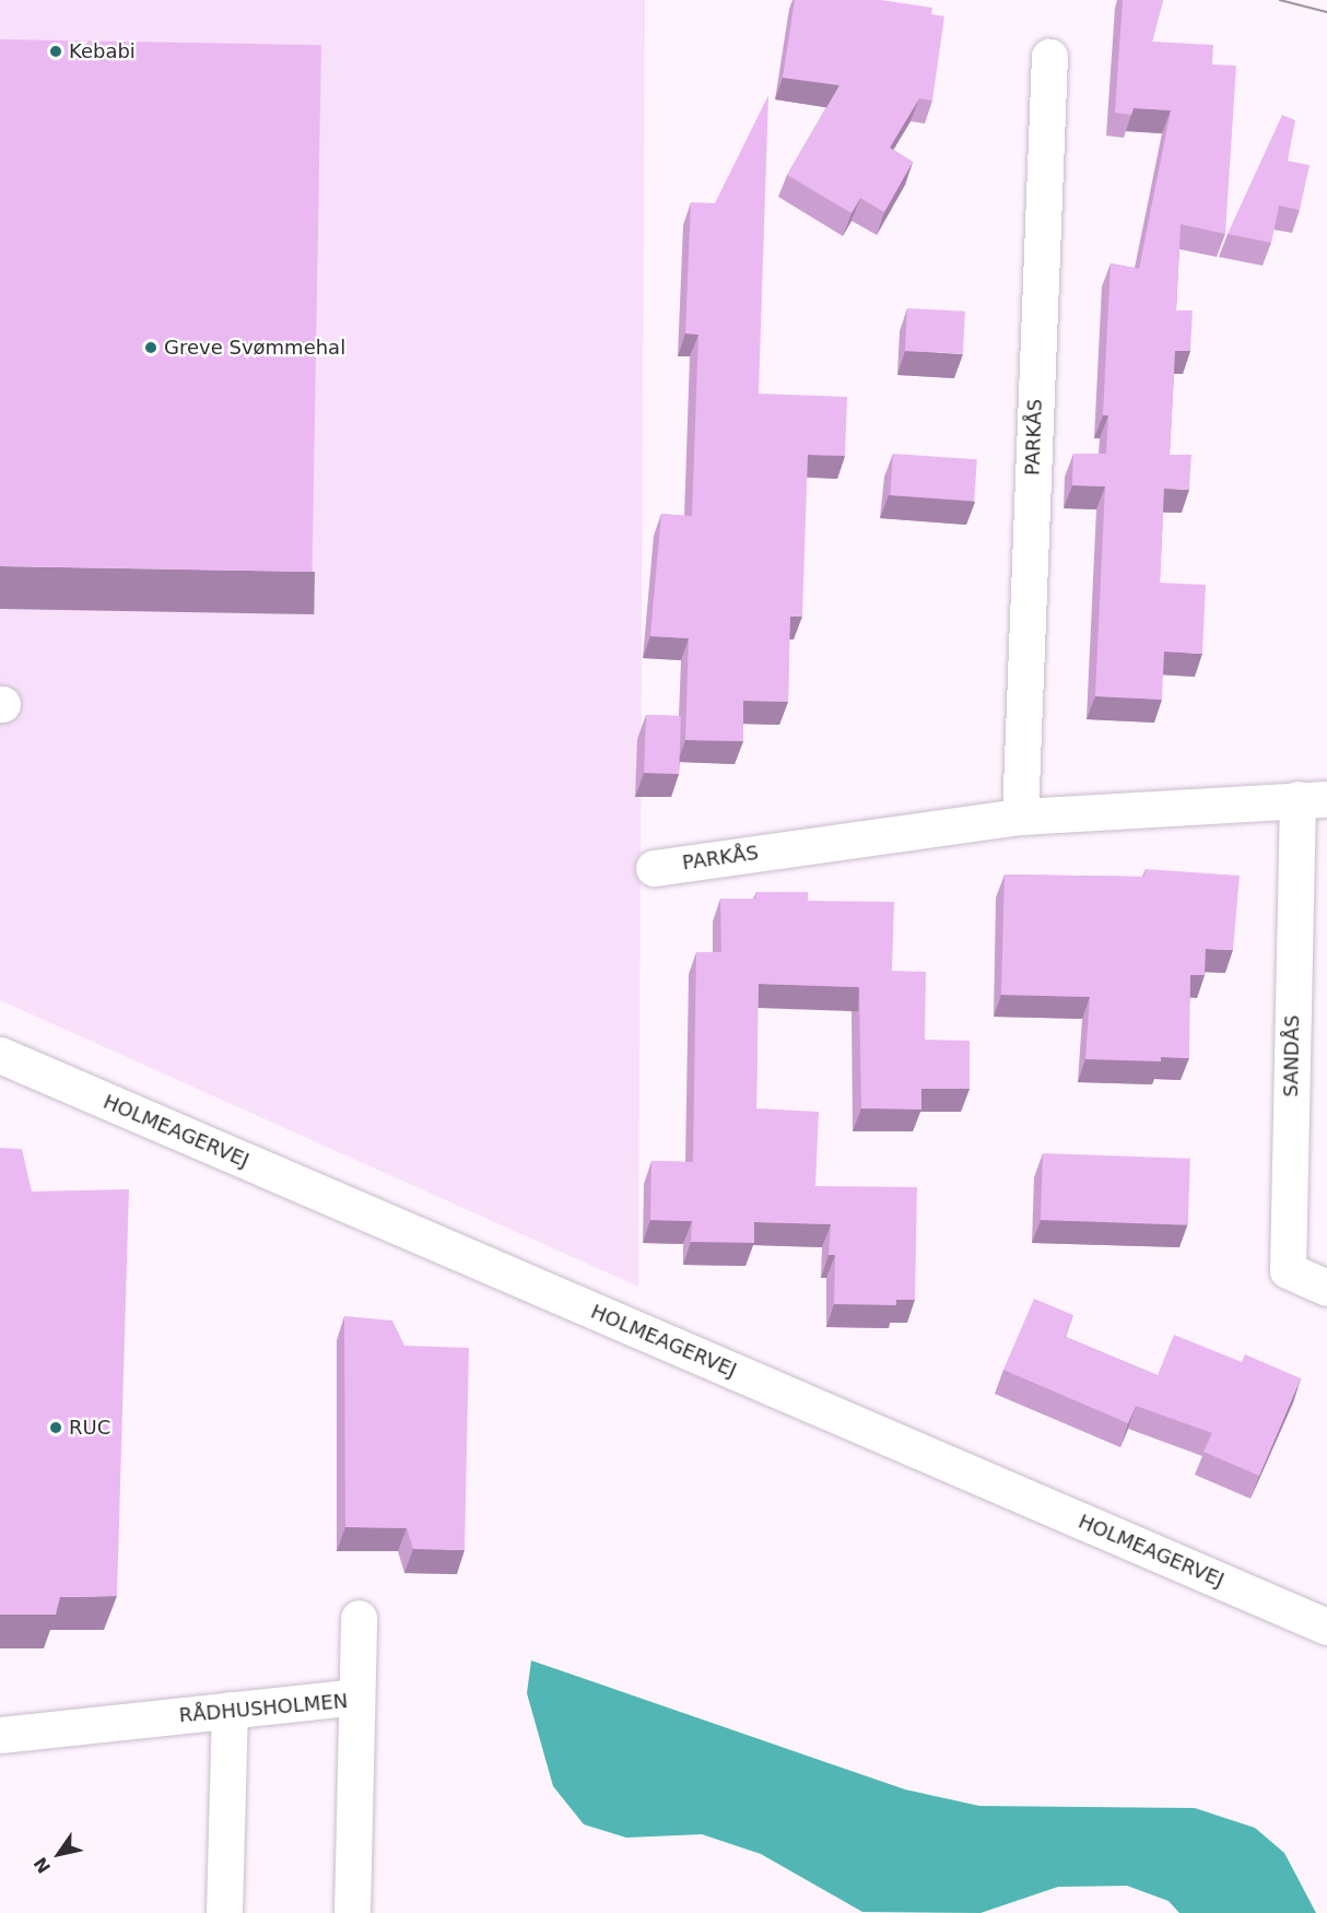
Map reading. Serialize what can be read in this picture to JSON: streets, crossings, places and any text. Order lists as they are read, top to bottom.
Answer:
{
  "streets": {
    "street": [
      "PARKÅS",
      "SANDÅS",
      "HOLMEAGERVEJ",
      "RÅDHUSHOLMEN"
    ]
  },
  "crossings": [
    ["PARKÅS", "SANDÅS"]
  ],
  "places": ["Kebabi", "Greve Svømmehal", "RUC"],
  "north": "bottom left"
}
